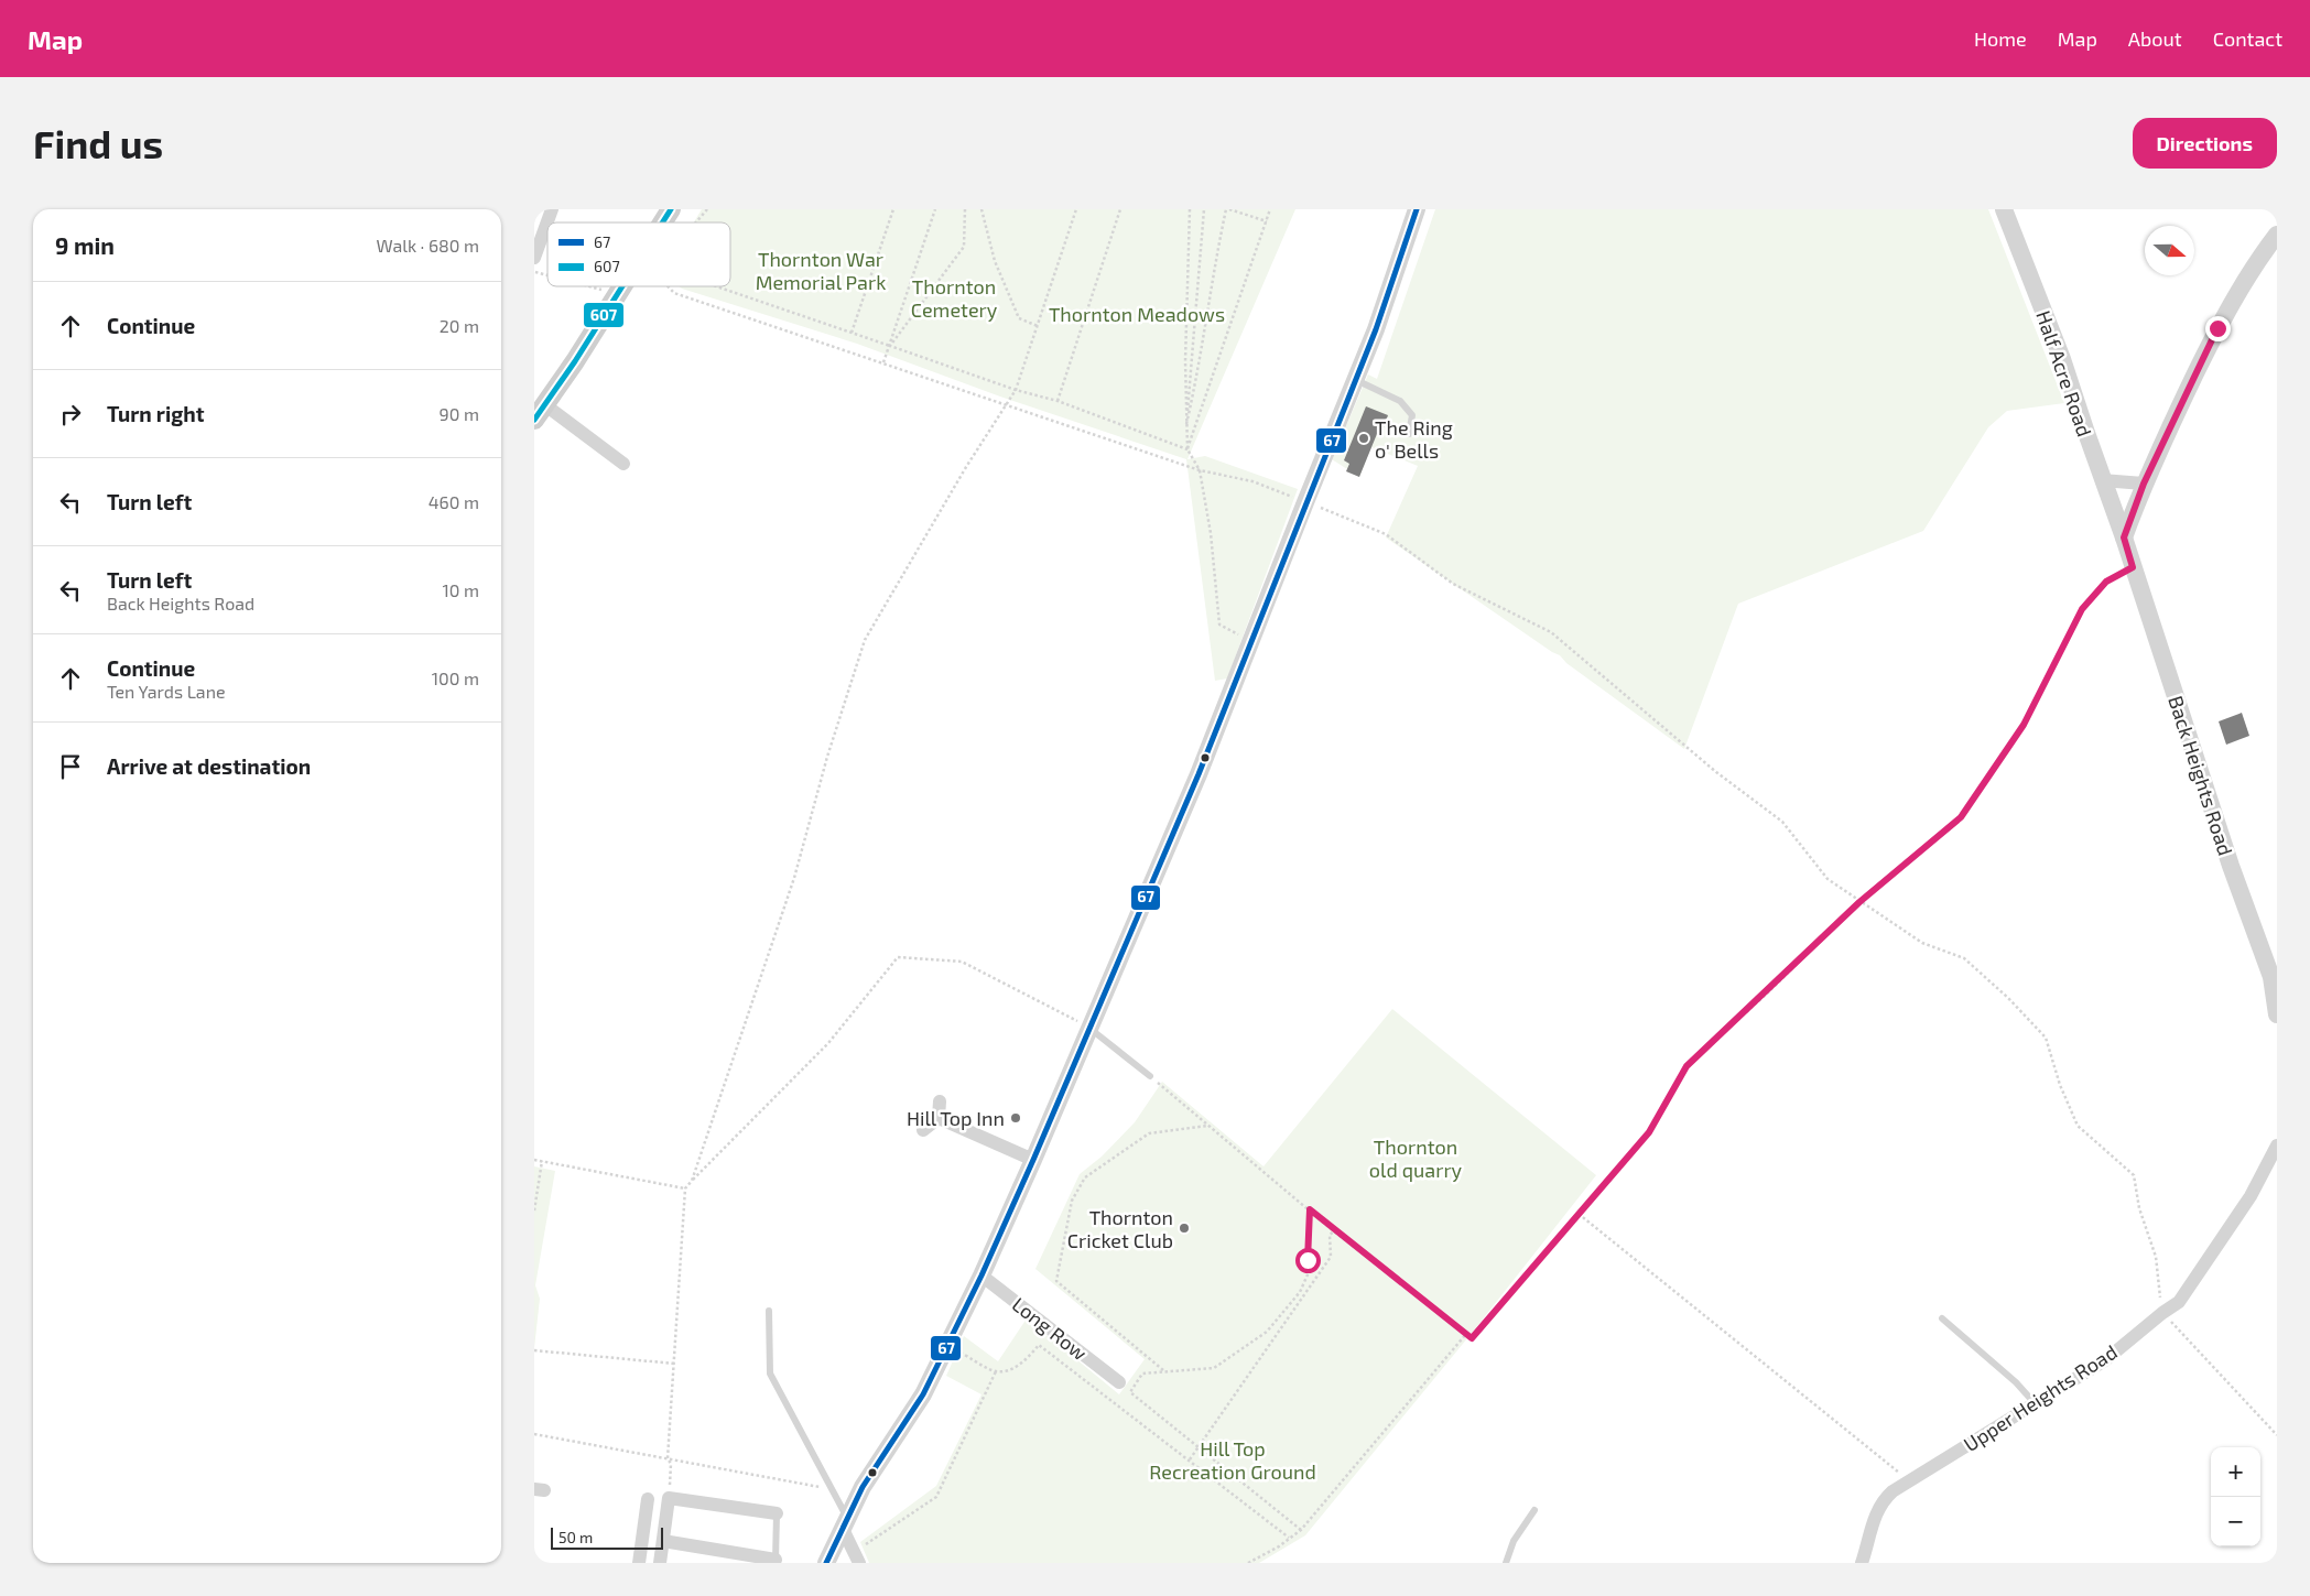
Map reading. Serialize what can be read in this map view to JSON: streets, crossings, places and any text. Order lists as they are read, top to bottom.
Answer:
{
  "streets": {
    "street": [
      "Half Acre Road",
      "Back Heights Road",
      "Long Row",
      "Upper Heights Road"
    ]
  },
  "crossings": [
    ["Half Acre Road", "Back Heights Road"]
  ],
  "parks": [
    "Thornton War Memorial Park",
    "Thornton Cemetery",
    "Thornton Meadows",
    "Thornton old quarry",
    "Hill Top Recreation Ground"
  ],
  "places": ["The Ring o' Bells", "Hill Top Inn", "Thornton Cricket Club"],
  "lines": ["transit line 67", "transit line 607"],
  "legend": ["67", "607"],
  "scale_bar": "50 m",
  "north": "right",
  "page": {
    "header": "Map",
    "nav": [
      "Home",
      "Map",
      "About",
      "Contact"
    ],
    "buttons": "Directions",
    "title": "Find us",
    "heading": ["9 min", "Walk · 680 m"],
    "list": [
      ["Continue", "20 m"],
      ["Turn right", "90 m"],
      ["Turn left", "460 m"],
      ["Turn left", "Back Heights Road", "10 m"],
      ["Continue", "Ten Yards Lane", "100 m"],
      "Arrive at destination"
    ],
    "map_buttons": ["+", "−"],
    "scale": "50 m"
  }
}
